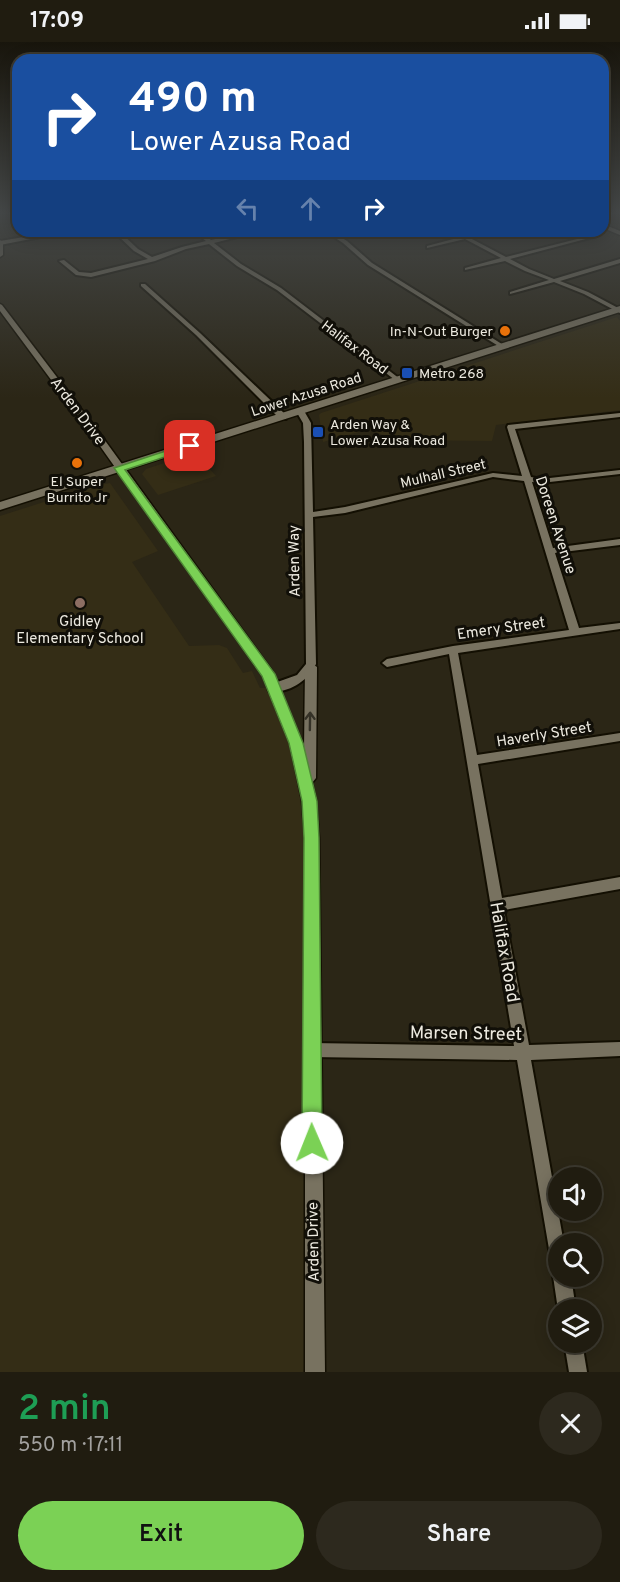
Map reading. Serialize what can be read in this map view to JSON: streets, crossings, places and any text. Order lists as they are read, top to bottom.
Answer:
{
  "streets": {
    "main road": ["Lower Azusa Road"],
    "street": [
      "Halifax Road",
      "Arden Drive",
      "Mulhall Street",
      "Doreen Avenue",
      "Arden Way",
      "Emery Street",
      "Haverly Street",
      "Marsen Street"
    ]
  },
  "crossings": [
    ["Halifax Road", "Lower Azusa Road"],
    ["Halifax Road", "Emery Street"],
    ["Halifax Road", "Haverly Street"],
    ["Halifax Road", "Marsen Street"],
    ["Lower Azusa Road", "Arden Drive"],
    ["Lower Azusa Road", "Arden Way"],
    ["Arden Drive", "Marsen Street"],
    ["Mulhall Street", "Doreen Avenue"],
    ["Mulhall Street", "Arden Way"],
    ["Doreen Avenue", "Emery Street"]
  ],
  "places": {
    "other": ["In-N-Out Burger", "El Super Burrito Jr", "Gidley Elementary School"],
    "transit": ["Metro 268", "Arden Way & Lower Azusa Road"]
  },
  "page": {
    "status": "17:09",
    "turn": ["490 m", "Lower Azusa Road"],
    "heading": ["2 min", "550 m · 17:11"],
    "buttons": ["Exit", "Share"]
  }
}
